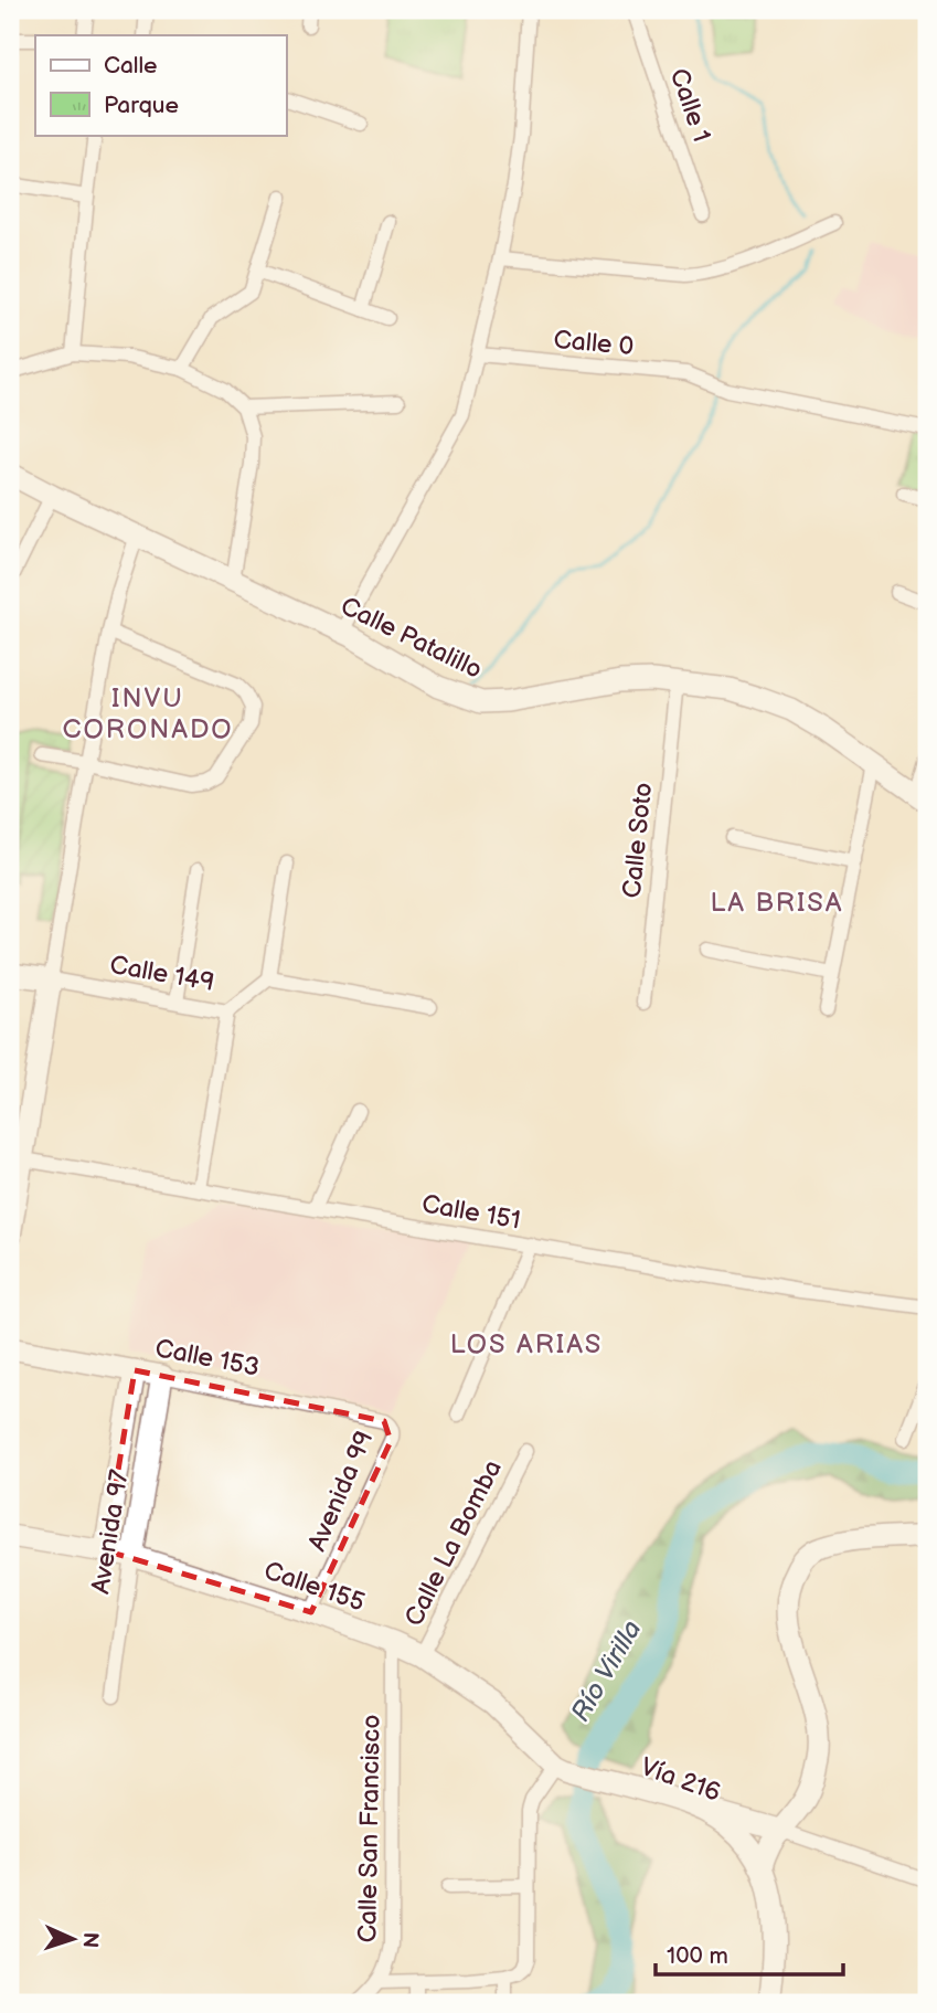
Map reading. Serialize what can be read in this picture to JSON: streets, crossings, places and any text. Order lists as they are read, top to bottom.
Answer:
{
  "streets": {
    "main road": [
      "Calle Patalillo",
      "Calle 149",
      "Calle 153",
      "Avenida 97",
      "Calle 155",
      "Vía 216"
    ],
    "street": [
      "Calle 1",
      "Calle 0",
      "Calle Soto",
      "Calle 151",
      "Avenida 99",
      "Calle La Bomba",
      "Calle San Francisco"
    ]
  },
  "crossings": [
    ["Calle Patalillo", "Calle Soto"],
    ["Calle 153", "Avenida 99"],
    ["Calle 153", "Avenida 97"],
    ["Avenida 99", "Calle 155"],
    ["Avenida 97", "Calle 155"],
    ["Calle La Bomba", "Calle 155"],
    ["Calle 155", "Vía 216"],
    ["Calle 155", "Calle San Francisco"]
  ],
  "districts": ["INVU CORONADO", "LA BRISA", "LOS ARIAS"],
  "water": ["Río Virilla"],
  "legend": ["Calle", "Parque"],
  "scale_bar": "100 m",
  "north": "right"
}
